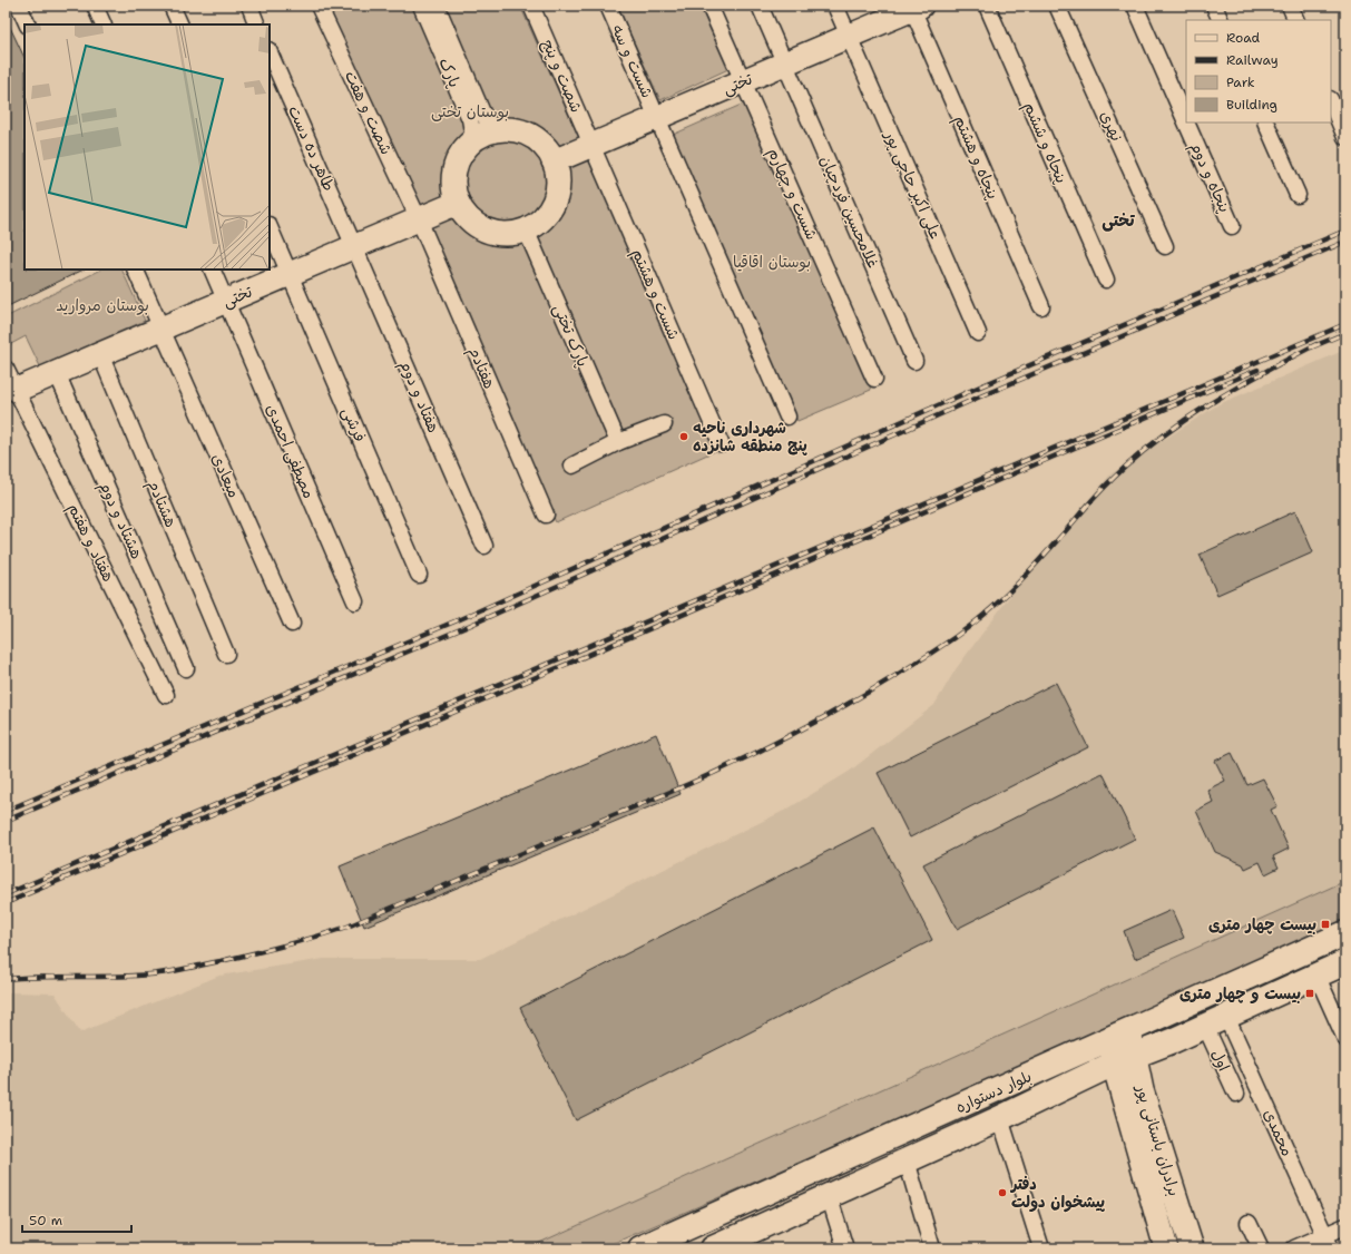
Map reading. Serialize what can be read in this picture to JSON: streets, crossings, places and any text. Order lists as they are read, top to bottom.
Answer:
{
  "streets": {
    "main road": ["تختی", "بلوار دستواره", "برادران باستانی پور"],
    "street": [
      "شست و سه",
      "پارک",
      "شصت و پنج",
      "شصت و هفت",
      "نهری",
      "پنجاه و ششم",
      "طاهر ده دست",
      "پنجاه و هشتم",
      "پنجاه و دوم",
      "علی اکبر حاجی پور",
      "شست و چهارم",
      "غلامحسین فردچیان",
      "شست و هشتم",
      "پارک تختی",
      "هفتادم",
      "هفتاد و دوم",
      "فرشی",
      "مصطفی احمدی",
      "میعادی",
      "هشتادم",
      "هشتاد و دوم",
      "هفتاد و هفتم",
      "اول",
      "محمدی"
    ]
  },
  "crossings": [
    ["شست و سه", "تختی"],
    ["پارک", "تختی"],
    ["پارک", "پارک تختی"],
    ["شصت و پنج", "تختی"],
    ["شصت و پنج", "شست و هشتم"],
    ["تختی", "شصت و هفت"],
    ["تختی", "طاهر ده دست"],
    ["تختی", "پنجاه و هشتم"],
    ["تختی", "علی اکبر حاجی پور"],
    ["تختی", "شست و چهارم"],
    ["تختی", "غلامحسین فردچیان"],
    ["تختی", "شست و هشتم"],
    ["تختی", "پارک تختی"],
    ["تختی", "هفتادم"],
    ["تختی", "هفتاد و دوم"],
    ["تختی", "فرشی"],
    ["تختی", "مصطفی احمدی"],
    ["تختی", "میعادی"],
    ["تختی", "هشتادم"],
    ["تختی", "هشتاد و دوم"],
    ["تختی", "هفتاد و هفتم"],
    ["شصت و هفت", "هفتادم"],
    ["طاهر ده دست", "هفتاد و دوم"],
    ["اول", "بلوار دستواره"],
    ["اول", "محمدی"],
    ["بلوار دستواره", "محمدی"],
    ["بلوار دستواره", "برادران باستانی پور"]
  ],
  "districts": ["تختی"],
  "parks": ["بوستان تختی", "بوستان اقاقیا", "بوستان مروارید"],
  "places": {
    "other": ["شهرداری ناحیه پنج منطقه شانزده", "دفتر پیشخوان دولت"],
    "transit": ["بیست چهار متری", "بیست و چهار متری"]
  },
  "legend": [
    "Road",
    "Railway",
    "Park",
    "Building"
  ],
  "scale_bar": "50 m"
}
